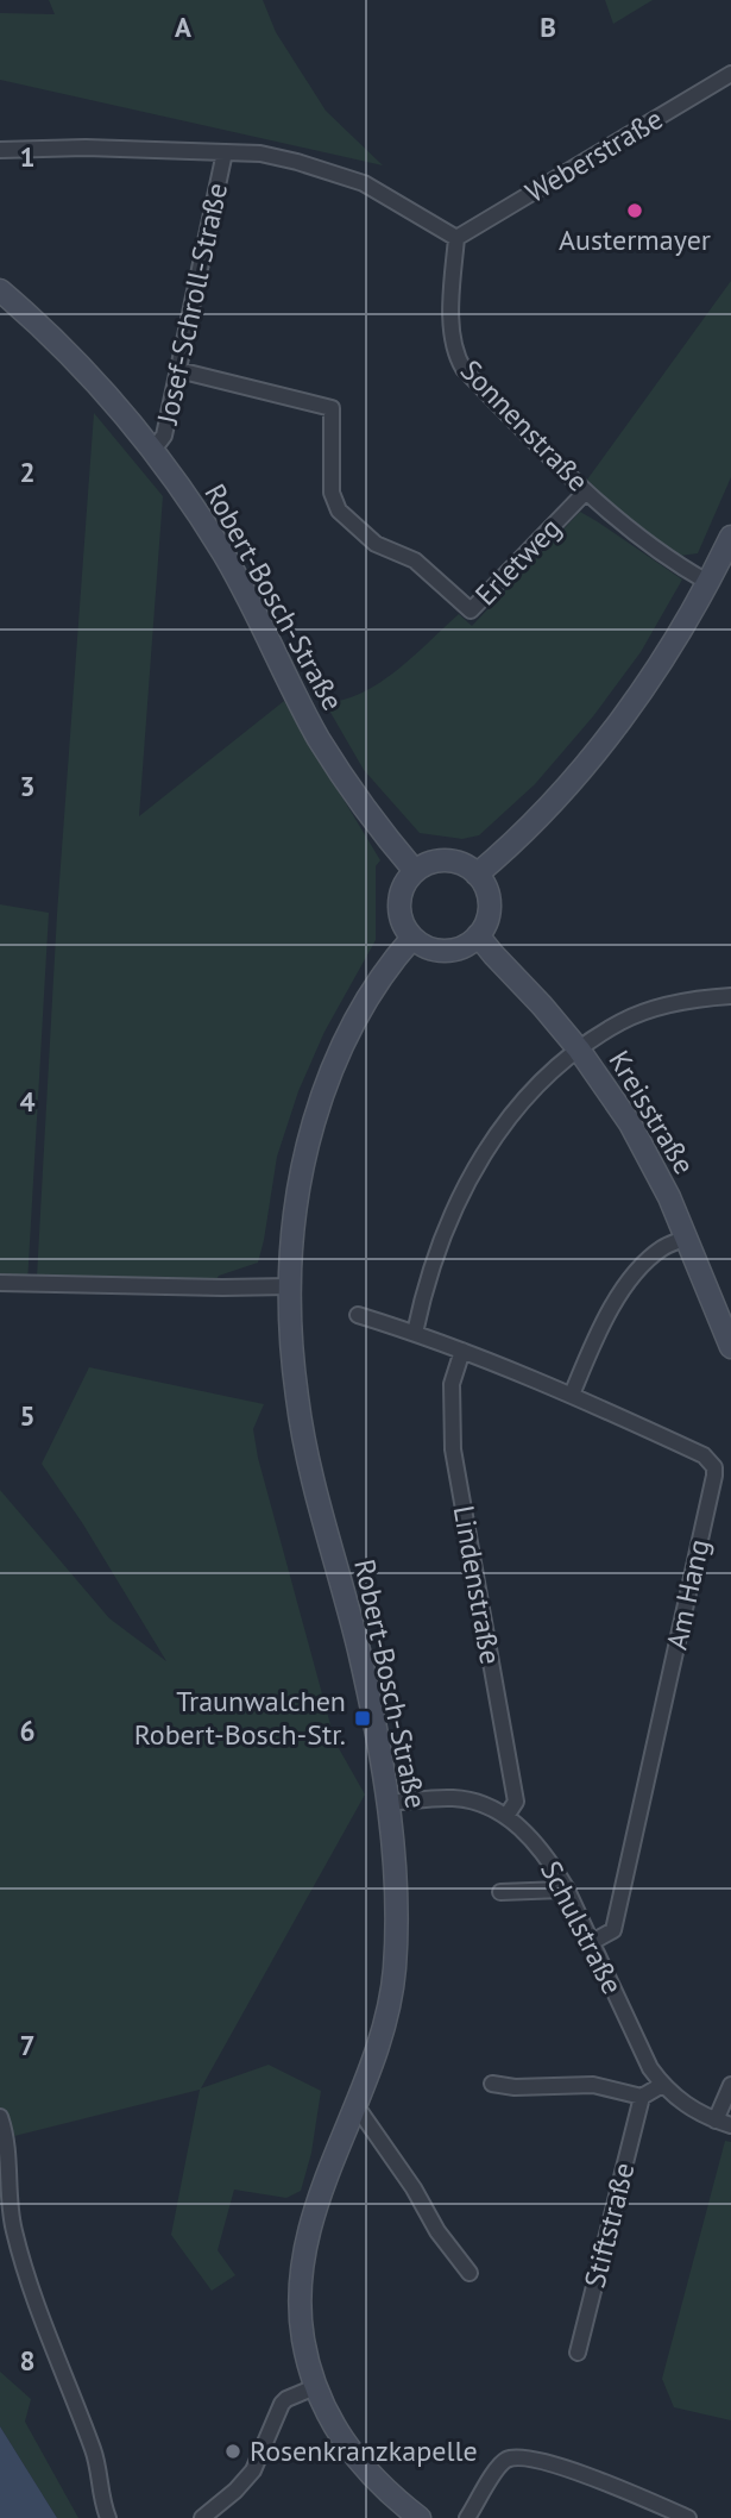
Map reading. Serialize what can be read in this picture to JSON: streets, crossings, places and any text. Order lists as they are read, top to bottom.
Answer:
{
  "streets": {
    "main road": ["Robert-Bosch-Straße", "Kreisstraße"],
    "street": [
      "Weberstraße",
      "Josef-Schroll-Straße",
      "Sonnenstraße",
      "Erletweg",
      "Lindenstraße",
      "Am Hang",
      "Schulstraße",
      "Stiftstraße"
    ]
  },
  "crossings": [
    ["Weberstraße", "Sonnenstraße"],
    ["Josef-Schroll-Straße", "Erletweg"],
    ["Josef-Schroll-Straße", "Robert-Bosch-Straße"],
    ["Sonnenstraße", "Erletweg"],
    ["Robert-Bosch-Straße", "Kreisstraße"],
    ["Robert-Bosch-Straße", "Schulstraße"],
    ["Lindenstraße", "Am Hang"],
    ["Lindenstraße", "Schulstraße"],
    ["Am Hang", "Schulstraße"]
  ],
  "places": {
    "other": ["Austermayer", "Rosenkranzkapelle"],
    "transit": ["Traunwalchen Robert-Bosch-Str."]
  },
  "grid": {
    "columns": ["A", "B"],
    "rows": [
      "1",
      "2",
      "3",
      "4",
      "5",
      "6",
      "7",
      "8"
    ]
  }
}
